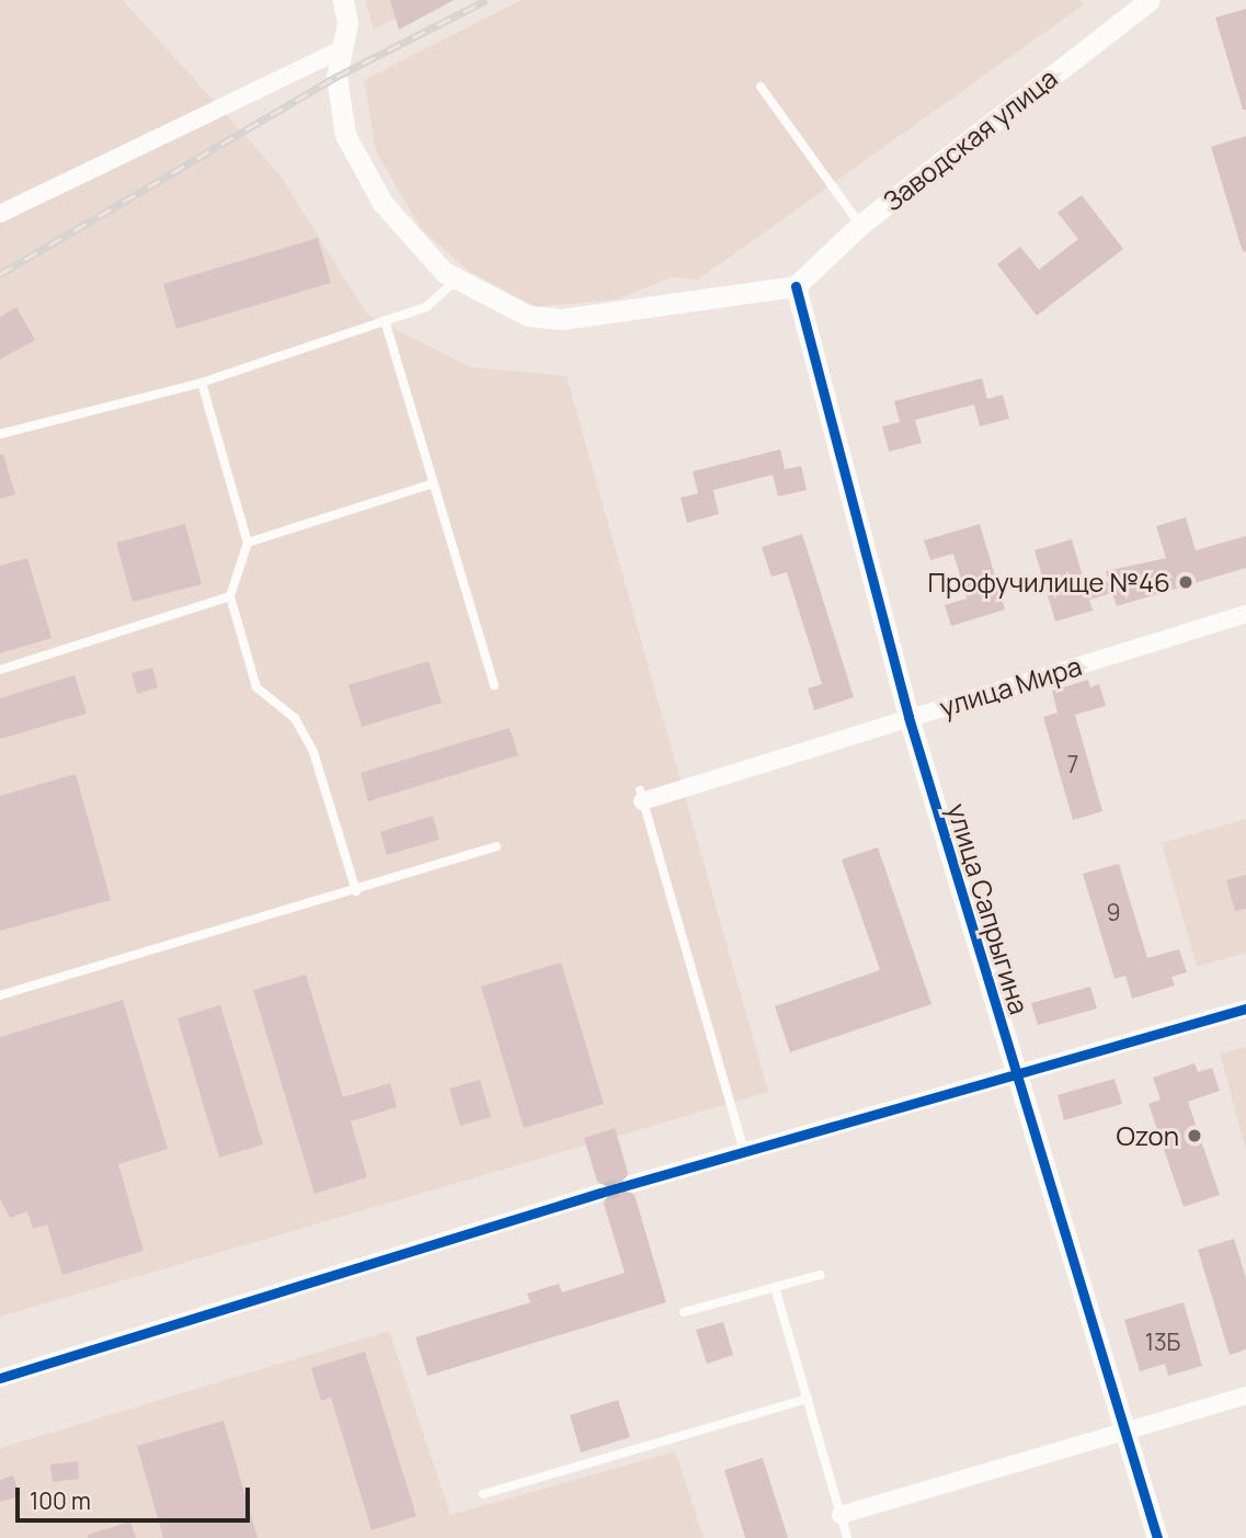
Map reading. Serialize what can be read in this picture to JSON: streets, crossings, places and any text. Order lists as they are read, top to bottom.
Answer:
{
  "streets": {
    "street": ["Заводская улица", "улица Мира", "улица Сапрыгина"]
  },
  "crossings": [
    ["Заводская улица", "улица Сапрыгина"],
    ["улица Мира", "улица Сапрыгина"]
  ],
  "places": ["Профучилище №46", "Ozon"],
  "house_numbers": ["7", "9", "13Б"],
  "scale_bar": "100 m"
}
